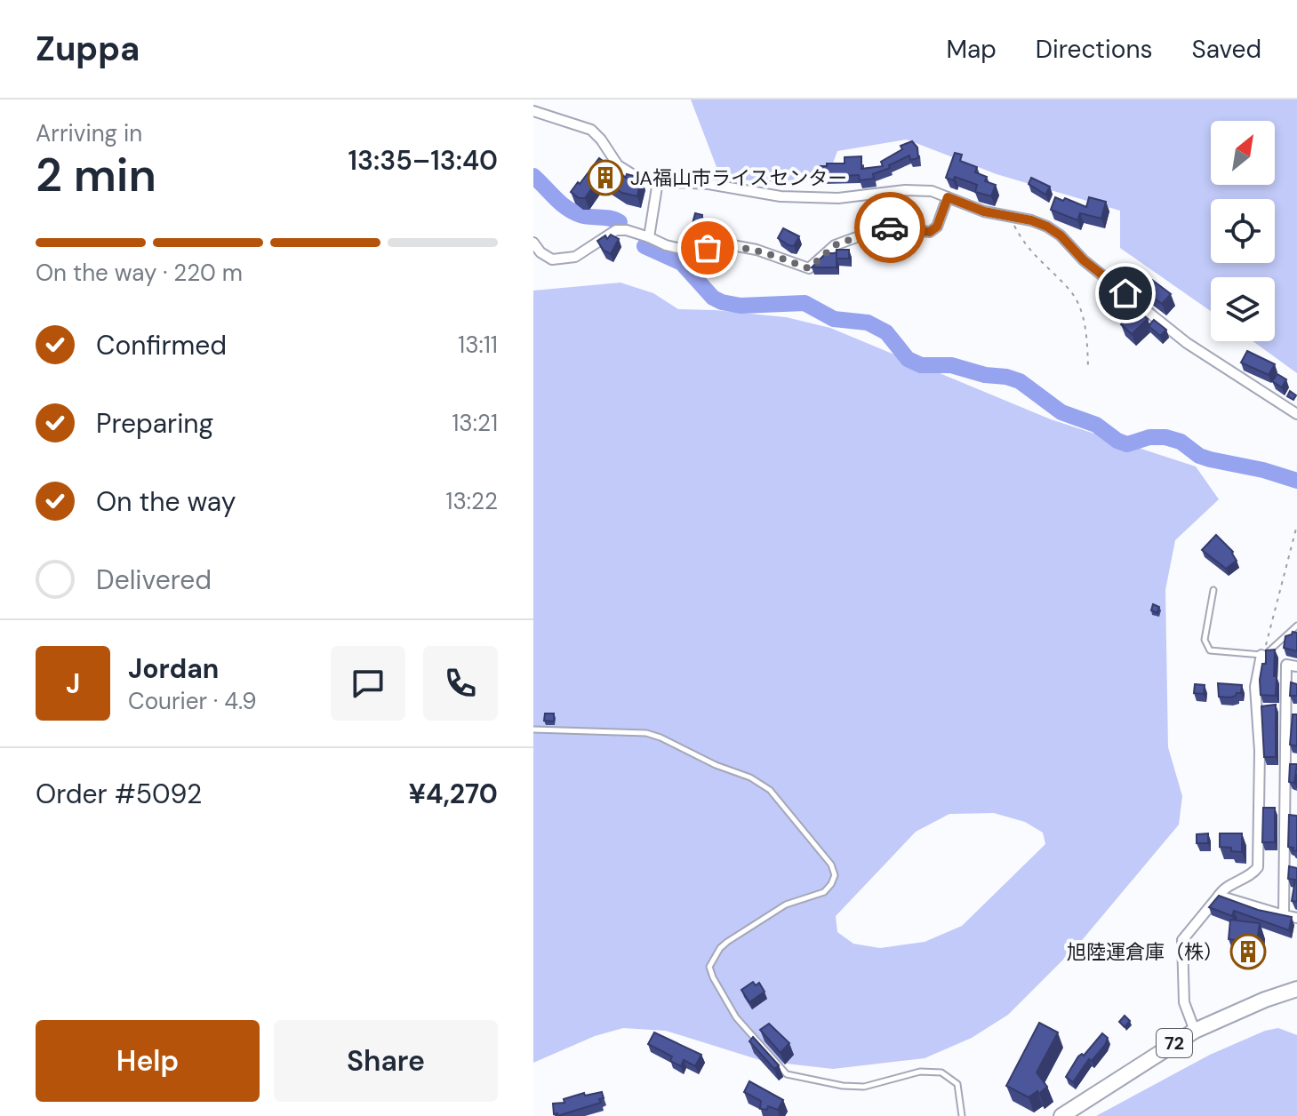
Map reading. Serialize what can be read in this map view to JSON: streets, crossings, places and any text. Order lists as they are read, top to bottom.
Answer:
{
  "streets": {
    "main road": ["72"]
  },
  "places": {
    "building": ["JA福山市ライスセンター", "旭陸運倉庫（株）"]
  },
  "north": "top right",
  "page": {
    "header": "Zuppa",
    "nav": ["Map", "Directions", "Saved"],
    "heading": ["2 min", "Arriving in", "13:35–13:40"],
    "panel": [
      "Jordan",
      "Courier · 4.9",
      "Order #5092",
      "¥4,270"
    ],
    "bar": "On the way · 220 m",
    "list": [
      ["Confirmed", "13:11"],
      ["Preparing", "13:21"],
      ["On the way", "13:22"],
      "Delivered"
    ],
    "round": "J",
    "buttons": ["Help", "Share"]
  }
}
